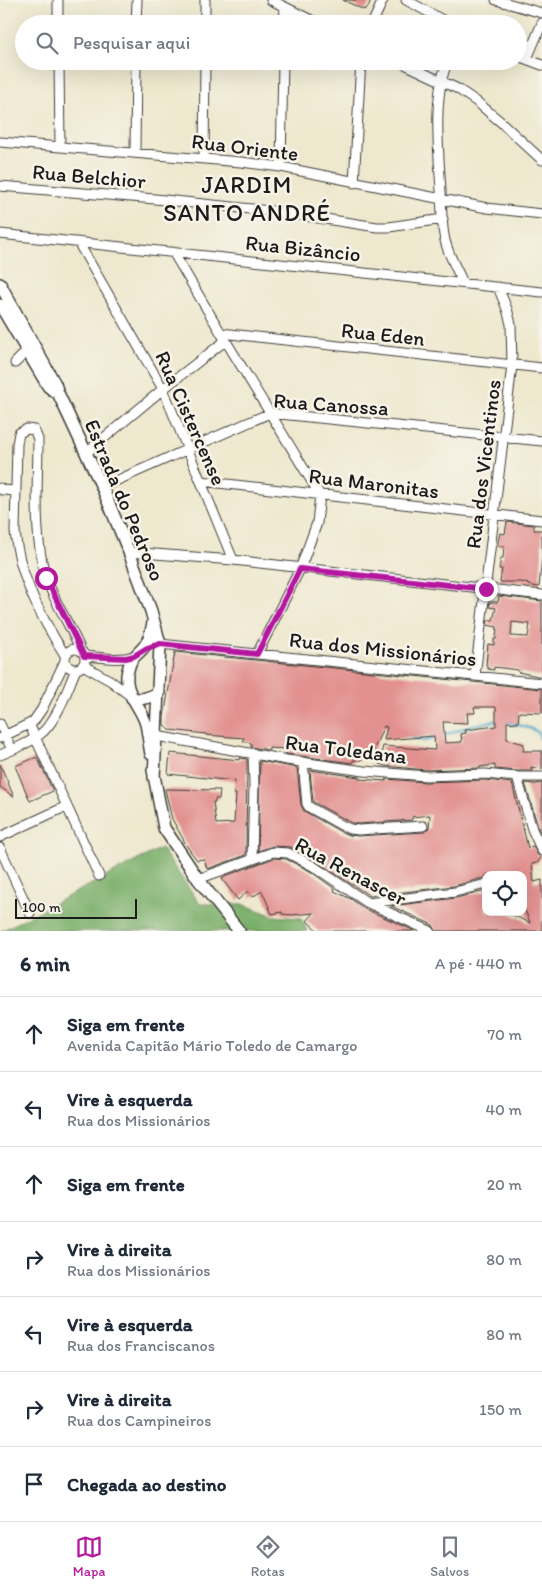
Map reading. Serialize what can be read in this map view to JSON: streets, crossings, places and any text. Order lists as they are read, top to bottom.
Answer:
{
  "streets": {
    "main road": ["Estrada do Pedroso"],
    "street": [
      "Rua Oriente",
      "Rua Belchior",
      "Rua Bizâncio",
      "Rua Eden",
      "Rua Canossa",
      "Rua Cistercense",
      "Rua dos Vicentinos",
      "Rua Maronitas",
      "Rua dos Missionários",
      "Rua Toledana",
      "Rua Renascer"
    ]
  },
  "crossings": [
    ["Rua Bizâncio", "Rua Cistercense"],
    ["Rua Bizâncio", "Rua dos Vicentinos"],
    ["Rua Eden", "Rua dos Vicentinos"],
    ["Rua Canossa", "Rua Cistercense"],
    ["Rua Canossa", "Rua dos Vicentinos"],
    ["Rua Canossa", "Estrada do Pedroso"],
    ["Rua Cistercense", "Rua Maronitas"],
    ["Rua dos Vicentinos", "Rua Maronitas"],
    ["Rua dos Vicentinos", "Rua dos Missionários"],
    ["Estrada do Pedroso", "Rua dos Missionários"],
    ["Estrada do Pedroso", "Rua Toledana"],
    ["Estrada do Pedroso", "Rua Renascer"]
  ],
  "districts": ["JARDIM SANTO ANDRÉ"],
  "scale_bar": "100 m",
  "page": {
    "search": "Pesquisar aqui",
    "scale": "100 m",
    "heading": ["6 min", "A pé · 440 m"],
    "list": [
      ["Siga em frente", "Avenida Capitão Mário Toledo de Camargo", "70 m"],
      ["Vire à esquerda", "Rua dos Missionários", "40 m"],
      ["Siga em frente", "20 m"],
      ["Vire à direita", "Rua dos Missionários", "80 m"],
      ["Vire à esquerda", "Rua dos Franciscanos", "80 m"],
      ["Vire à direita", "Rua dos Campineiros", "150 m"],
      "Chegada ao destino"
    ],
    "nav": ["Mapa", "Rotas", "Salvos"]
  }
}
